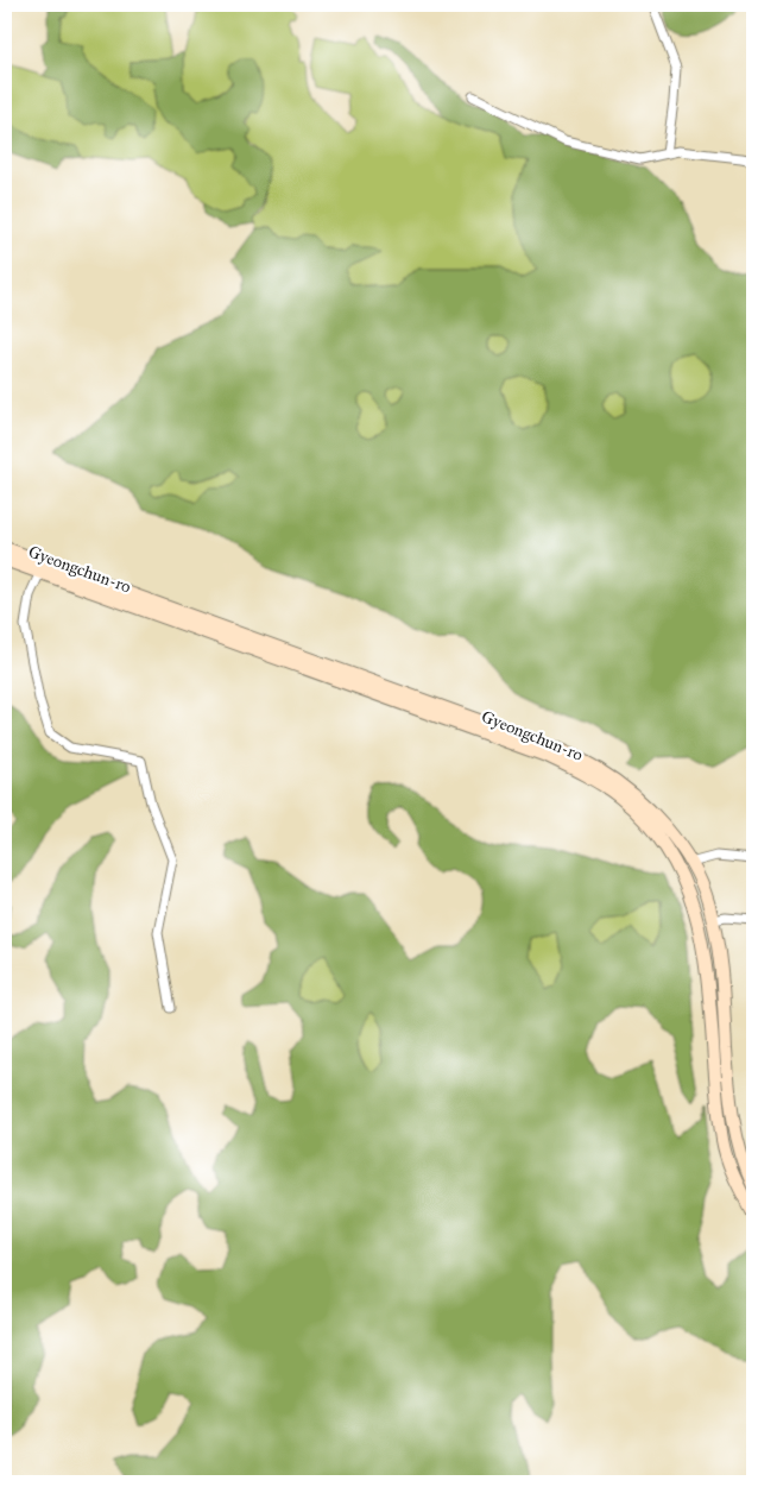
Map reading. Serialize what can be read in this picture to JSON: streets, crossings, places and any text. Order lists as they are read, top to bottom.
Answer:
{
  "streets": {
    "street": ["Gyeongchun-ro"]
  }
}
